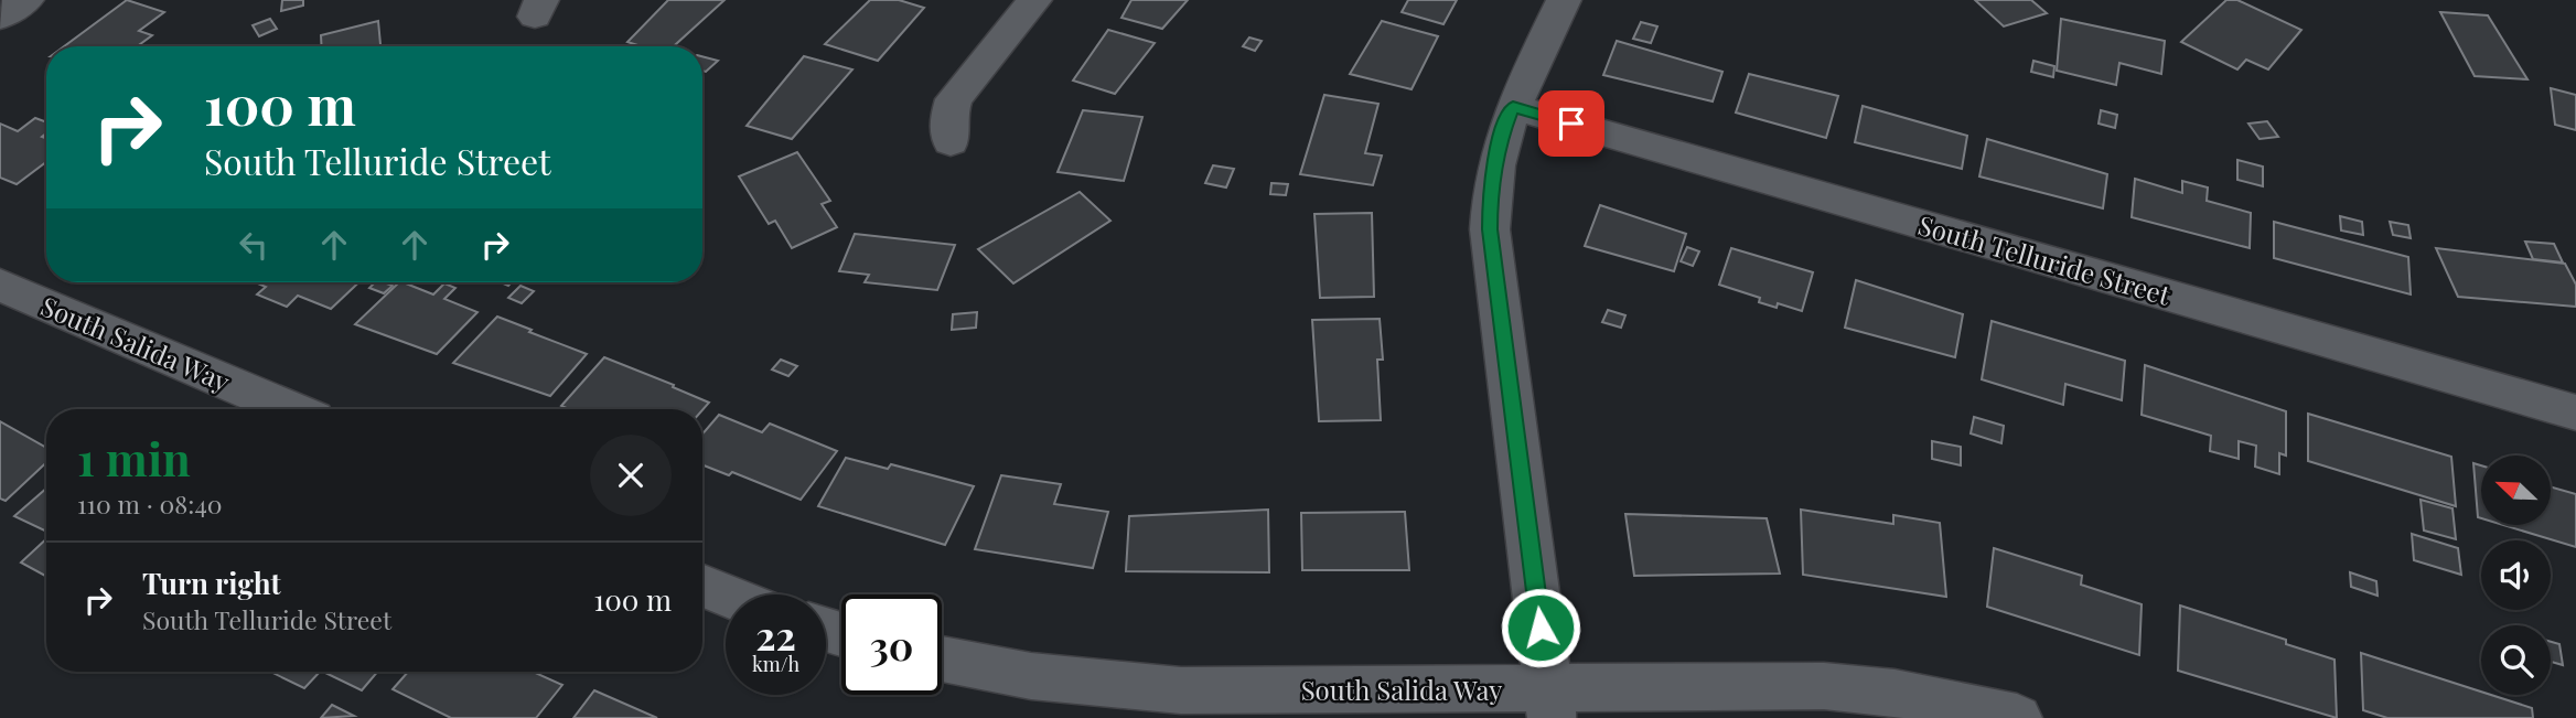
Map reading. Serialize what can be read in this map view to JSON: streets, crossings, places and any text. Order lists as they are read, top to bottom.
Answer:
{
  "streets": {
    "street": ["South Telluride Street", "South Salida Way"]
  },
  "north": "top left",
  "page": {
    "turn": ["100 m", "South Telluride Street"],
    "heading": ["1 min", "110 m · 08:40"],
    "list": [
      {
        "name": "Turn right",
        "note": "South Telluride Street",
        "value": "100 m"
      }
    ],
    "speed": "22 km/h",
    "limit": "30"
  }
}
